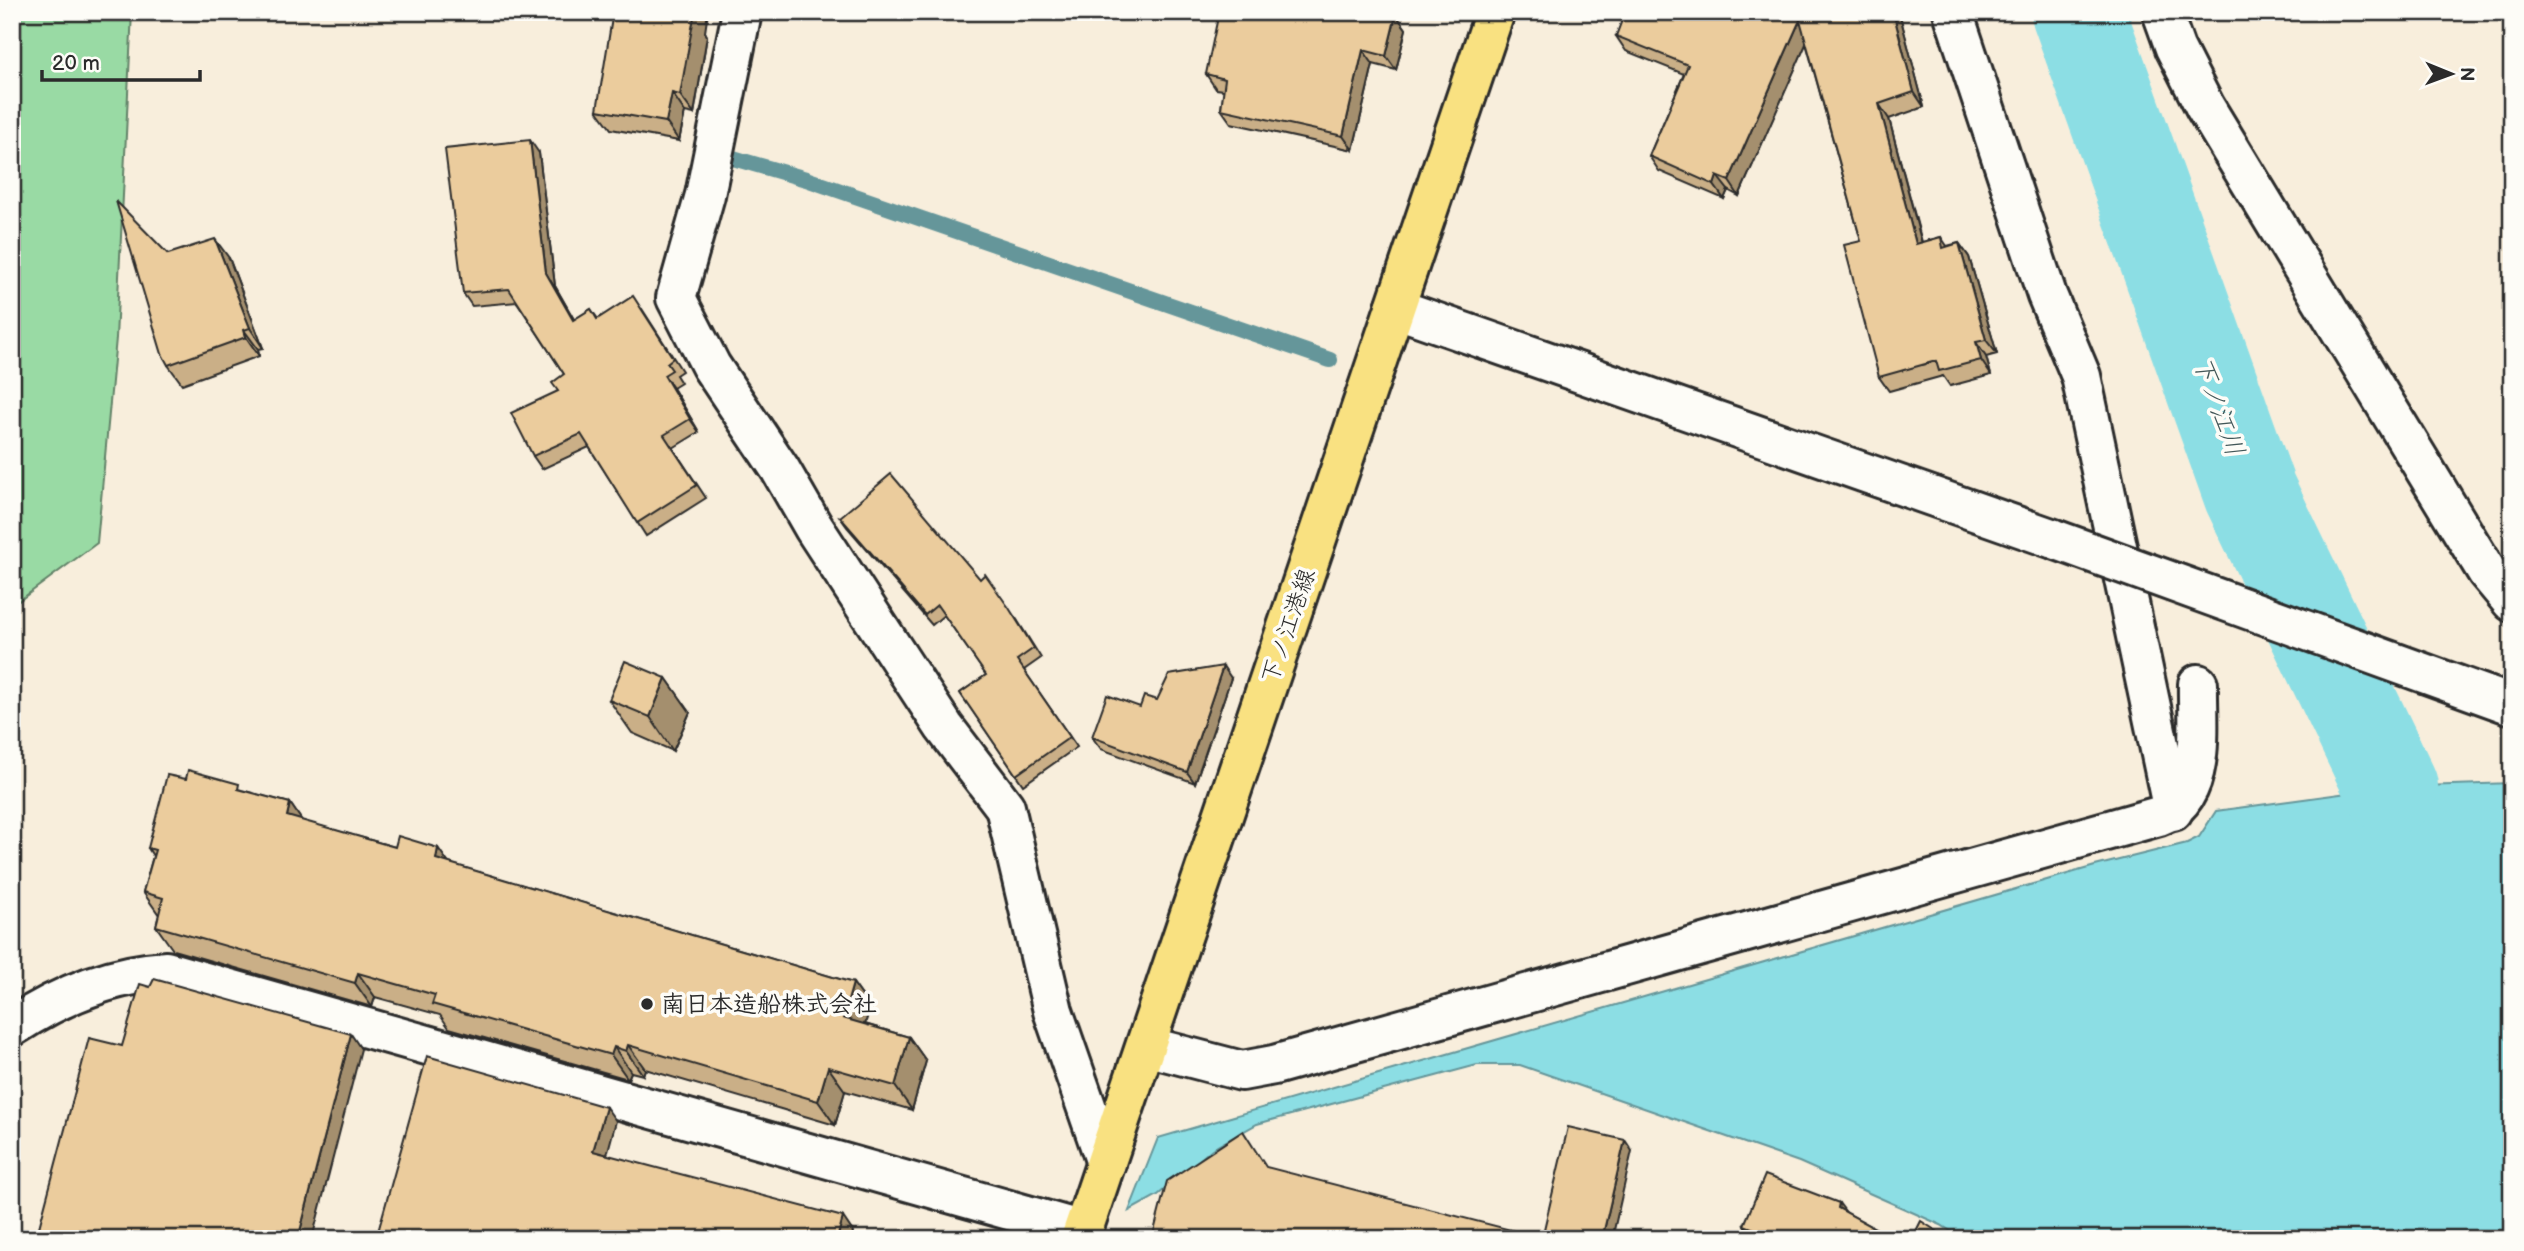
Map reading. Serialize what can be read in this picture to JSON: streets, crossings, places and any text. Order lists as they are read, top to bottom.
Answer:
{
  "streets": {
    "main road": ["下ノ江港線"]
  },
  "water": ["下ノ江川"],
  "places": ["南日本造船株式会社"],
  "scale_bar": "20 m",
  "north": "right"
}
